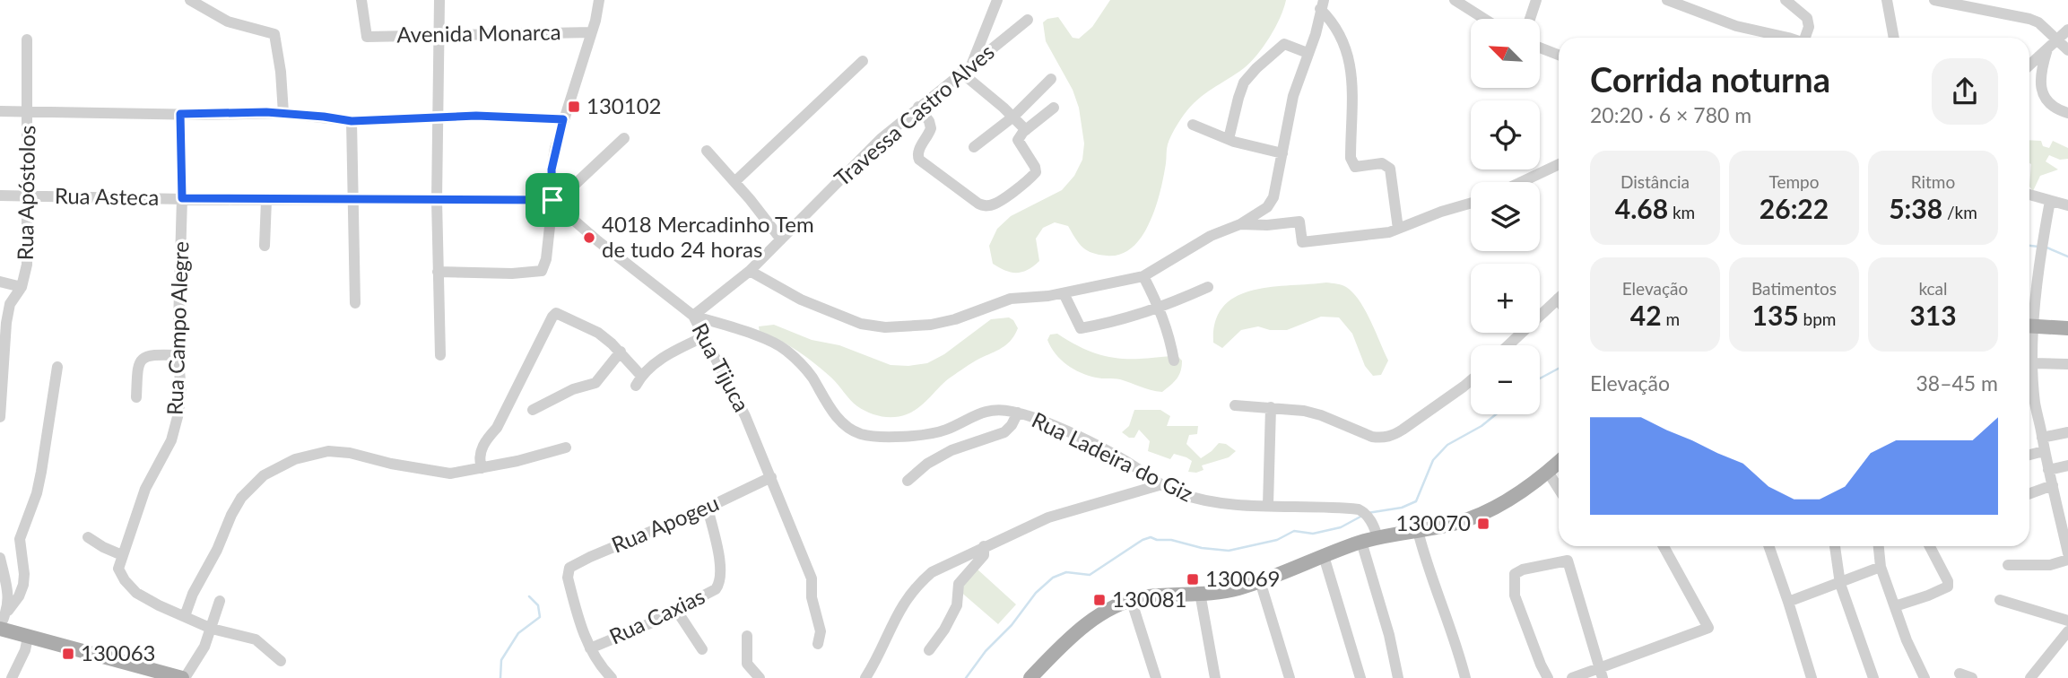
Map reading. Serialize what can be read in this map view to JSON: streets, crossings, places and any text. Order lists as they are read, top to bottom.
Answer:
{
  "streets": {
    "street": [
      "Avenida Monarca",
      "Travessa Castro Alves",
      "Rua Apóstolos",
      "Rua Asteca",
      "Rua Campo Alegre",
      "Rua Tijuca",
      "Rua Ladeira do Giz",
      "Rua Apogeu",
      "Rua Caxias"
    ]
  },
  "crossings": [
    ["Travessa Castro Alves", "Rua Tijuca"],
    ["Travessa Castro Alves", "Rua Ladeira do Giz"],
    ["Rua Apóstolos", "Rua Asteca"],
    ["Rua Asteca", "Rua Campo Alegre"],
    ["Rua Asteca", "Rua Tijuca"],
    ["Rua Tijuca", "Rua Ladeira do Giz"],
    ["Rua Tijuca", "Rua Apogeu"],
    ["Rua Apogeu", "Rua Caxias"]
  ],
  "places": {
    "transit": [
      "130102",
      "130070",
      "130069",
      "130081",
      "130063"
    ],
    "other": ["4018 Mercadinho Tem de tudo 24 horas"]
  },
  "north": "top left",
  "page": {
    "map_buttons": ["+", "−"],
    "heading": ["Corrida noturna", "20:20 · 6 × 780 m"],
    "stats": [
      ["Distância", "4.68 km"],
      ["Tempo", "26:22"],
      ["Ritmo", "5:38 /km"],
      ["Elevação", "42 m"],
      ["Batimentos", "135 bpm"],
      ["kcal", "313"]
    ],
    "chart": ["Elevação", "38–45 m"]
  }
}
